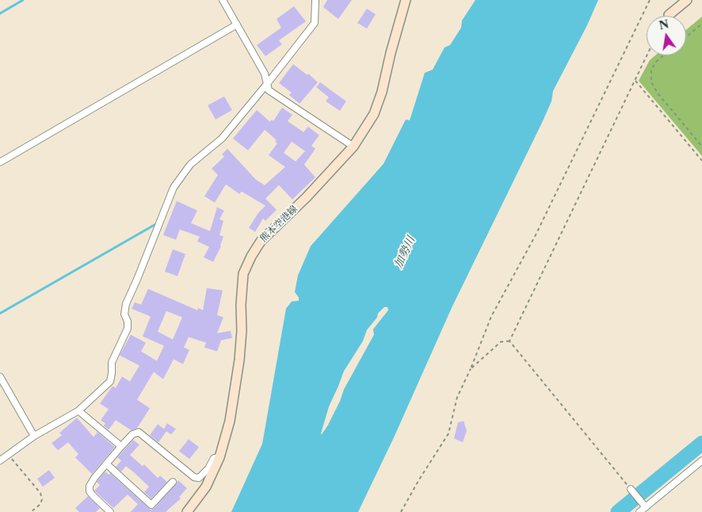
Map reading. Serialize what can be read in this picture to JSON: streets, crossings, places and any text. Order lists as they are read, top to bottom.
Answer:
{
  "streets": {
    "main road": ["熊本空港線"]
  },
  "water": ["加勢川"],
  "north": "top"
}
